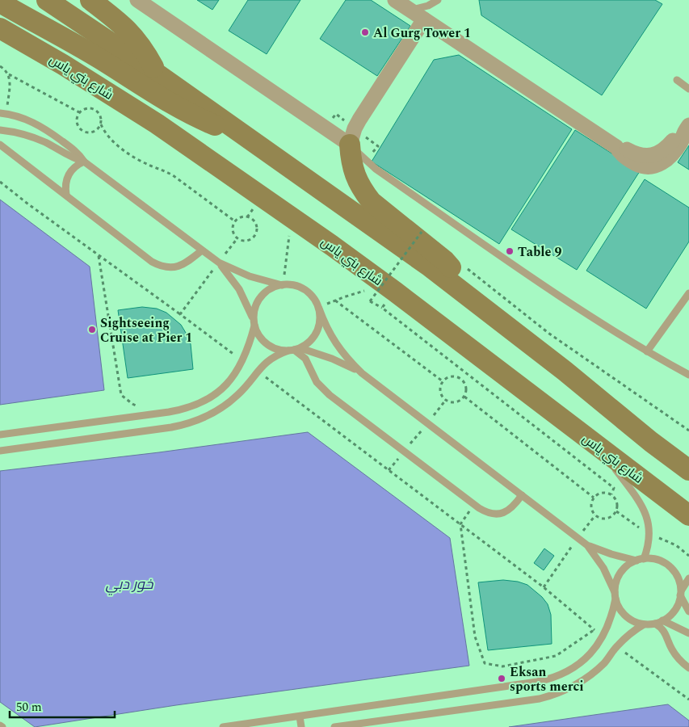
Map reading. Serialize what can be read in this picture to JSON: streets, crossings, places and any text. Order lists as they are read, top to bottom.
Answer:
{
  "streets": {
    "main road": ["شارع بني ياس"]
  },
  "water": ["خور دبي"],
  "places": [
    "Al Gurg Tower 1",
    "Table 9",
    "Sightseeing Cruise at Pier 1",
    "Eksan sports merci"
  ],
  "scale_bar": "50 m"
}
